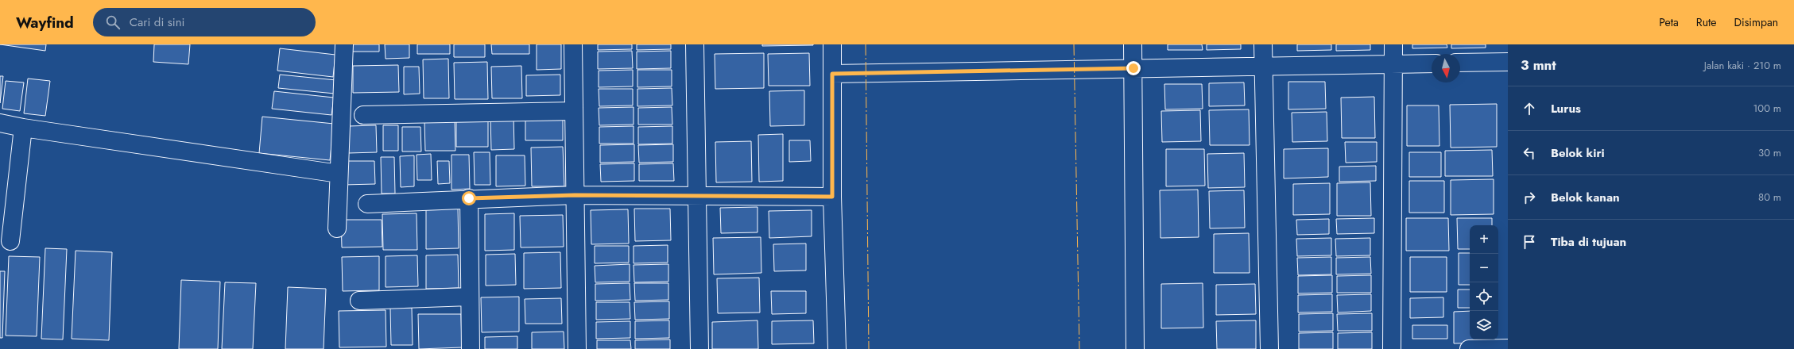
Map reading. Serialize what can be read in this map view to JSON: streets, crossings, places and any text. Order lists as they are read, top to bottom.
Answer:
{
  "north": "bottom",
  "page": {
    "header": "Wayfind",
    "search": "Cari di sini",
    "nav": ["Peta", "Rute", "Disimpan"],
    "heading": ["3 mnt", "Jalan kaki · 210 m"],
    "list": [
      ["Lurus", "100 m"],
      ["Belok kiri", "30 m"],
      ["Belok kanan", "80 m"],
      "Tiba di tujuan"
    ],
    "map_buttons": ["+", "−"]
  }
}
